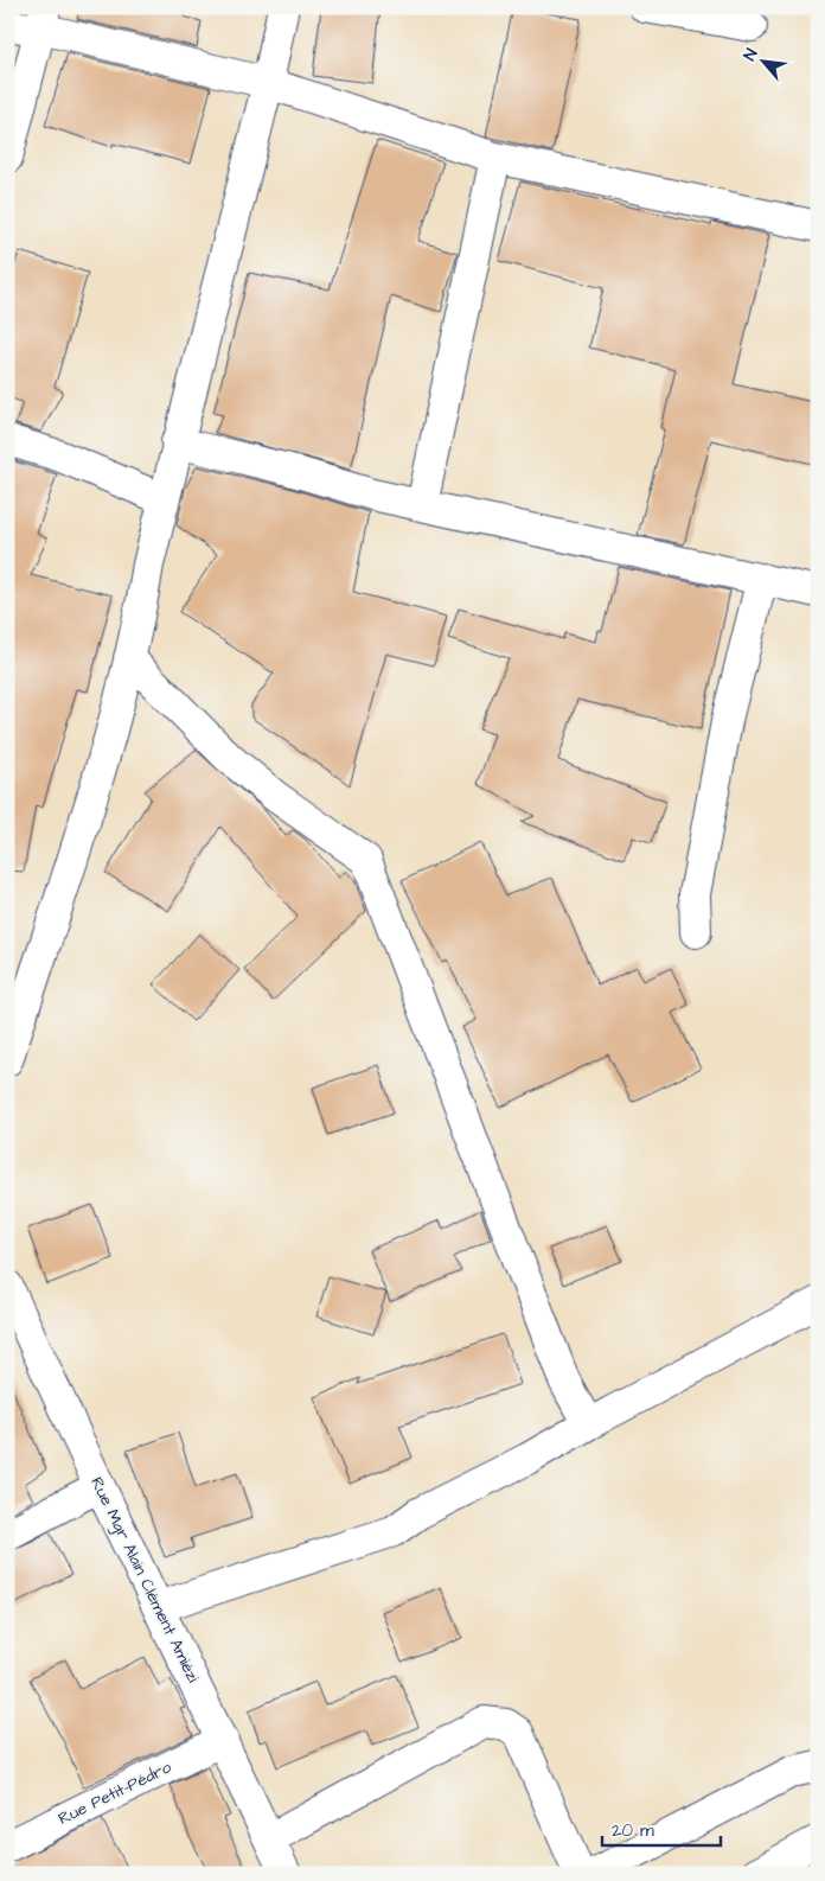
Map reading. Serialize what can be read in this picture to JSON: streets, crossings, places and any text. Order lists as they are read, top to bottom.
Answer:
{
  "streets": {
    "street": ["Rue Mgr Alain Clément Amiézi", "Rue Petit-Pédro"]
  },
  "crossings": [
    ["Rue Mgr Alain Clément Amiézi", "Rue Petit-Pédro"]
  ],
  "scale_bar": "20 m",
  "north": "top left"
}
